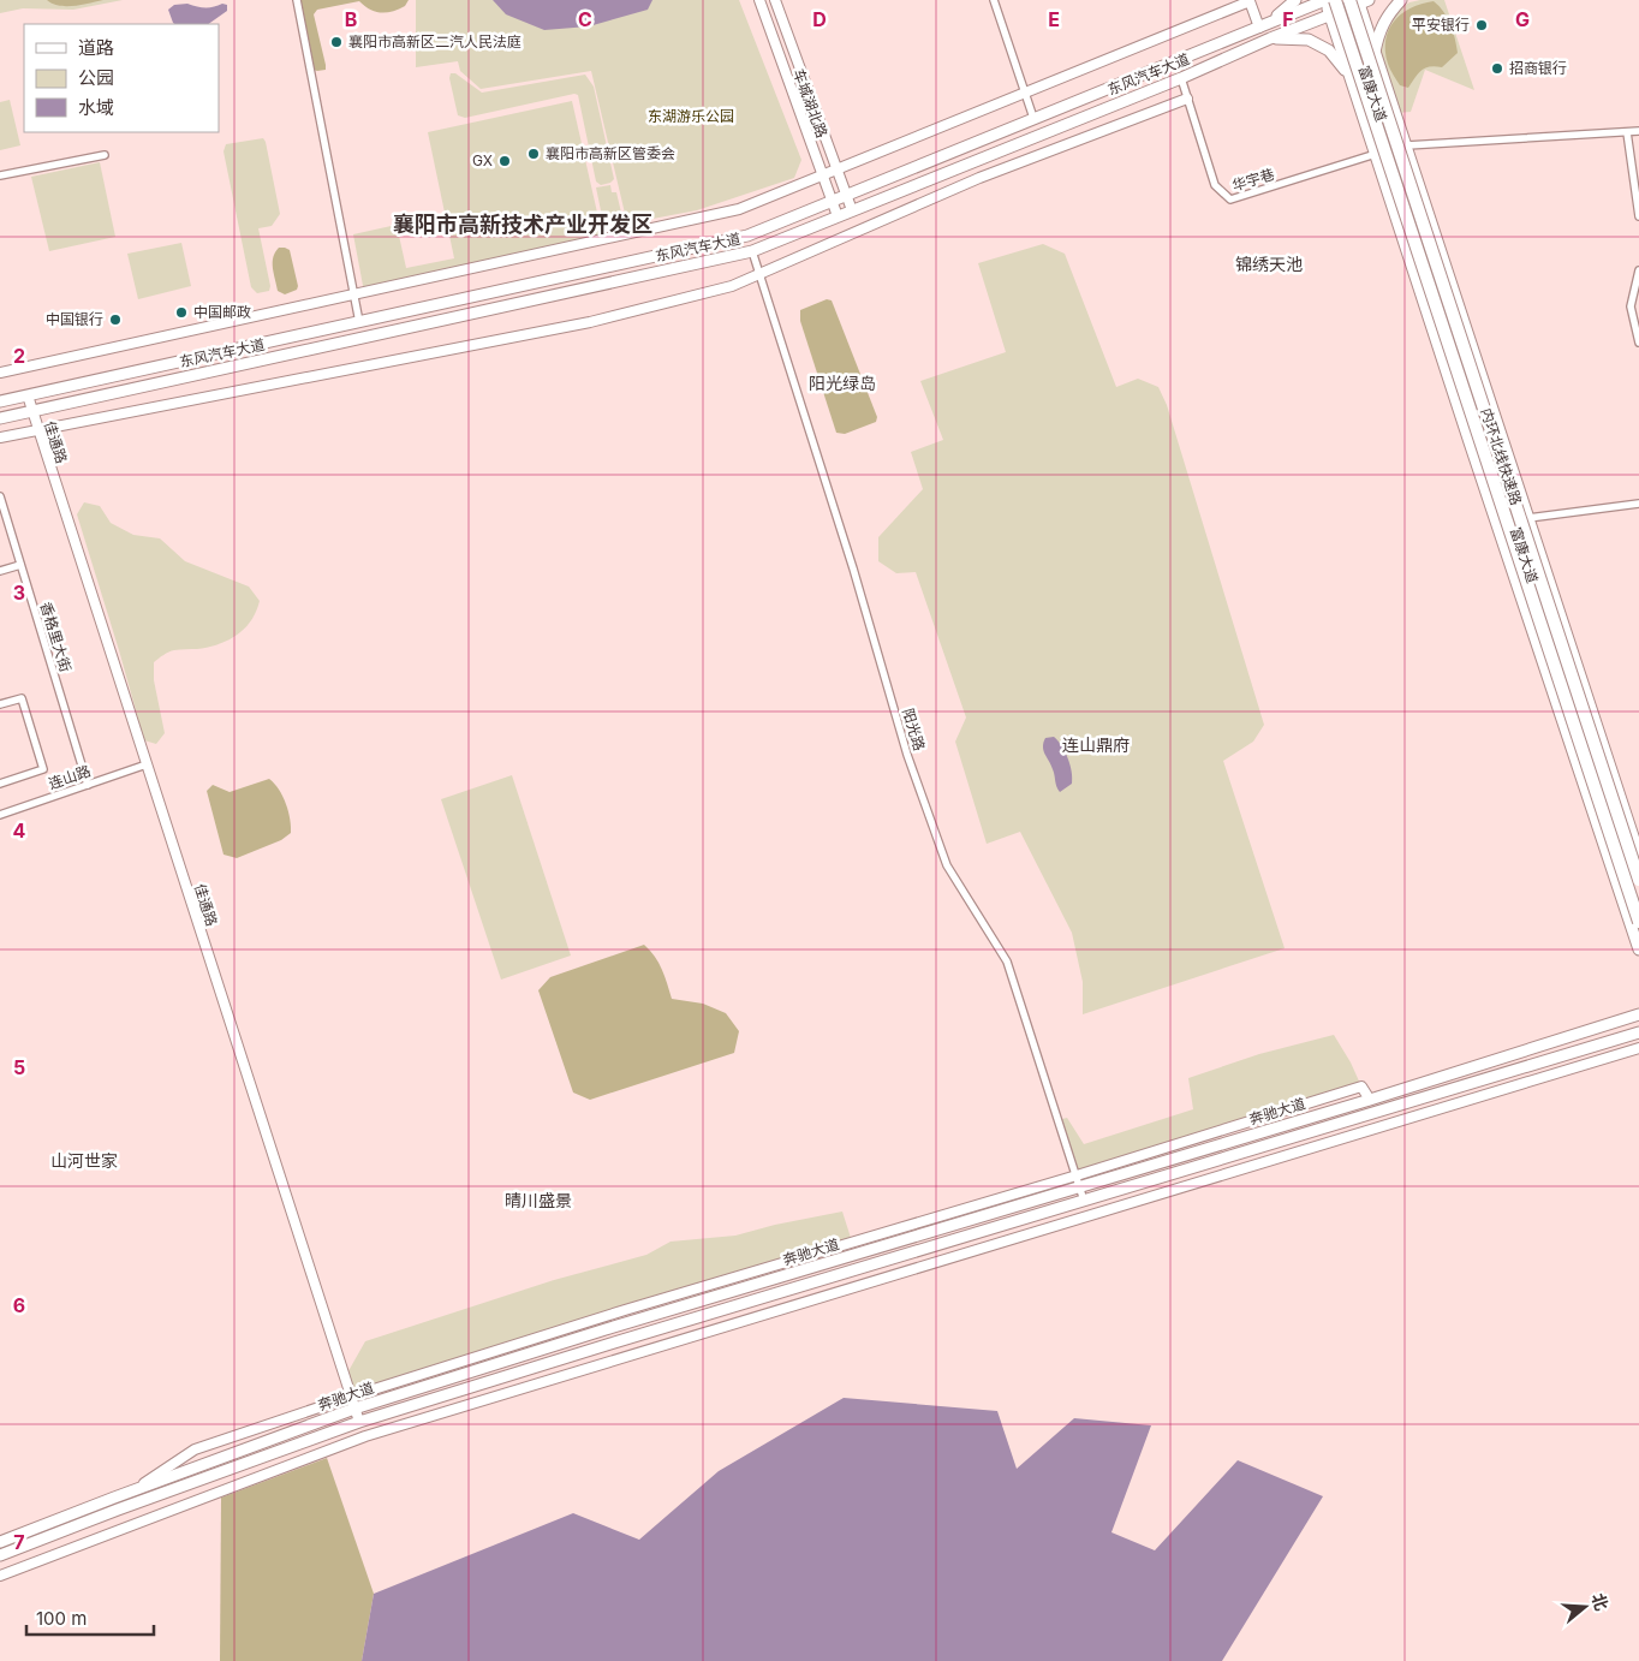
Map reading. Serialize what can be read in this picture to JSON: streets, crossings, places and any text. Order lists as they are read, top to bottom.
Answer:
{
  "streets": {
    "highway": ["内环北线快速路"],
    "main road": ["东风汽车大道", "富康大道", "奔驰大道"],
    "street": [
      "车城湖北路",
      "华宇巷",
      "佳通路",
      "香格里大街",
      "阳光路",
      "连山路"
    ]
  },
  "crossings": [
    ["东风汽车大道", "富康大道"],
    ["东风汽车大道", "车城湖北路"],
    ["东风汽车大道", "华宇巷"],
    ["东风汽车大道", "佳通路"],
    ["东风汽车大道", "内环北线快速路"],
    ["东风汽车大道", "阳光路"],
    ["富康大道", "华宇巷"],
    ["富康大道", "内环北线快速路"],
    ["佳通路", "连山路"],
    ["佳通路", "奔驰大道"],
    ["香格里大街", "连山路"],
    ["阳光路", "奔驰大道"]
  ],
  "districts": [
    "襄阳市高新技术产业开发区",
    "锦绣天池",
    "阳光绿岛",
    "连山鼎府",
    "山河世家",
    "晴川盛景"
  ],
  "parks": ["东湖游乐公园"],
  "places": [
    "平安银行",
    "襄阳市高新区二汽人民法庭",
    "招商银行",
    "襄阳市高新区管委会",
    "GX",
    "中国邮政",
    "中国银行"
  ],
  "legend": ["道路", "公园", "水域"],
  "scale_bar": "100 m",
  "north": "right",
  "grid": {
    "columns": [
      "B",
      "C",
      "D",
      "E",
      "F",
      "G"
    ],
    "rows": [
      "2",
      "3",
      "4",
      "5",
      "6",
      "7"
    ]
  }
}
